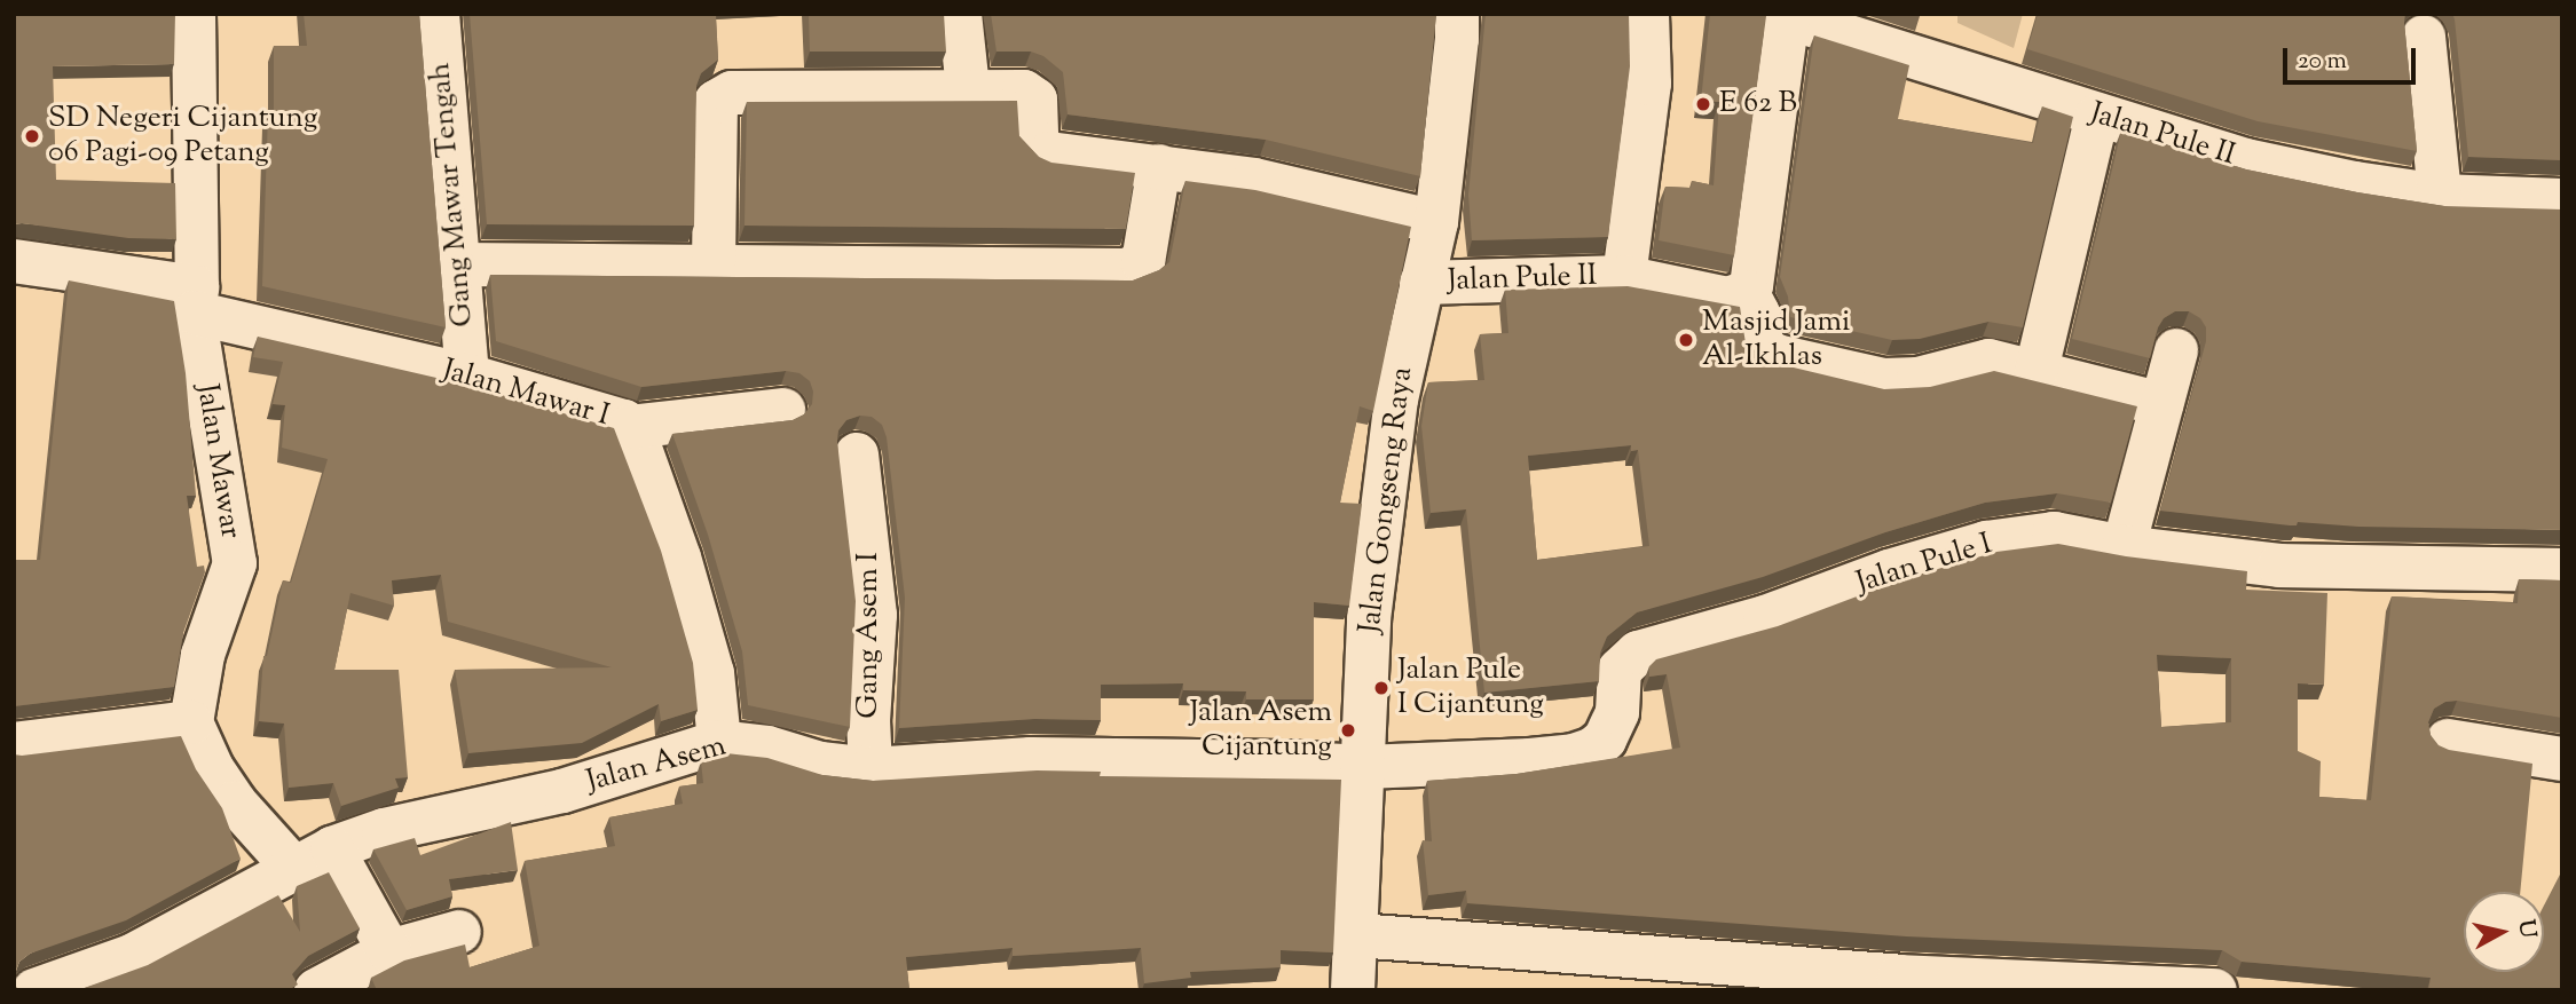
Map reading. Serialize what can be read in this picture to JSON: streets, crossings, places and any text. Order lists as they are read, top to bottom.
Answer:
{
  "streets": {
    "street": [
      "Jalan Pule II",
      "Gang Mawar Tengah",
      "Jalan Mawar I",
      "Jalan Mawar",
      "Jalan Gongseng Raya",
      "Jalan Pule I",
      "Gang Asem I",
      "Jalan Asem"
    ]
  },
  "crossings": [
    ["Jalan Pule II", "Jalan Gongseng Raya"],
    ["Gang Mawar Tengah", "Jalan Mawar I"],
    ["Jalan Mawar I", "Jalan Mawar"],
    ["Jalan Mawar I", "Jalan Asem"],
    ["Jalan Gongseng Raya", "Jalan Pule I"],
    ["Jalan Gongseng Raya", "Jalan Asem"],
    ["Jalan Pule I", "Jalan Asem"],
    ["Gang Asem I", "Jalan Asem"]
  ],
  "places": [
    "E 62 B",
    "SD Negeri Cijantung 06 Pagi-09 Petang",
    "Masjid Jami Al-Ikhlas",
    "Jalan Pule I Cijantung",
    "Jalan Asem Cijantung"
  ],
  "scale_bar": "20 m",
  "north": "right"
}
